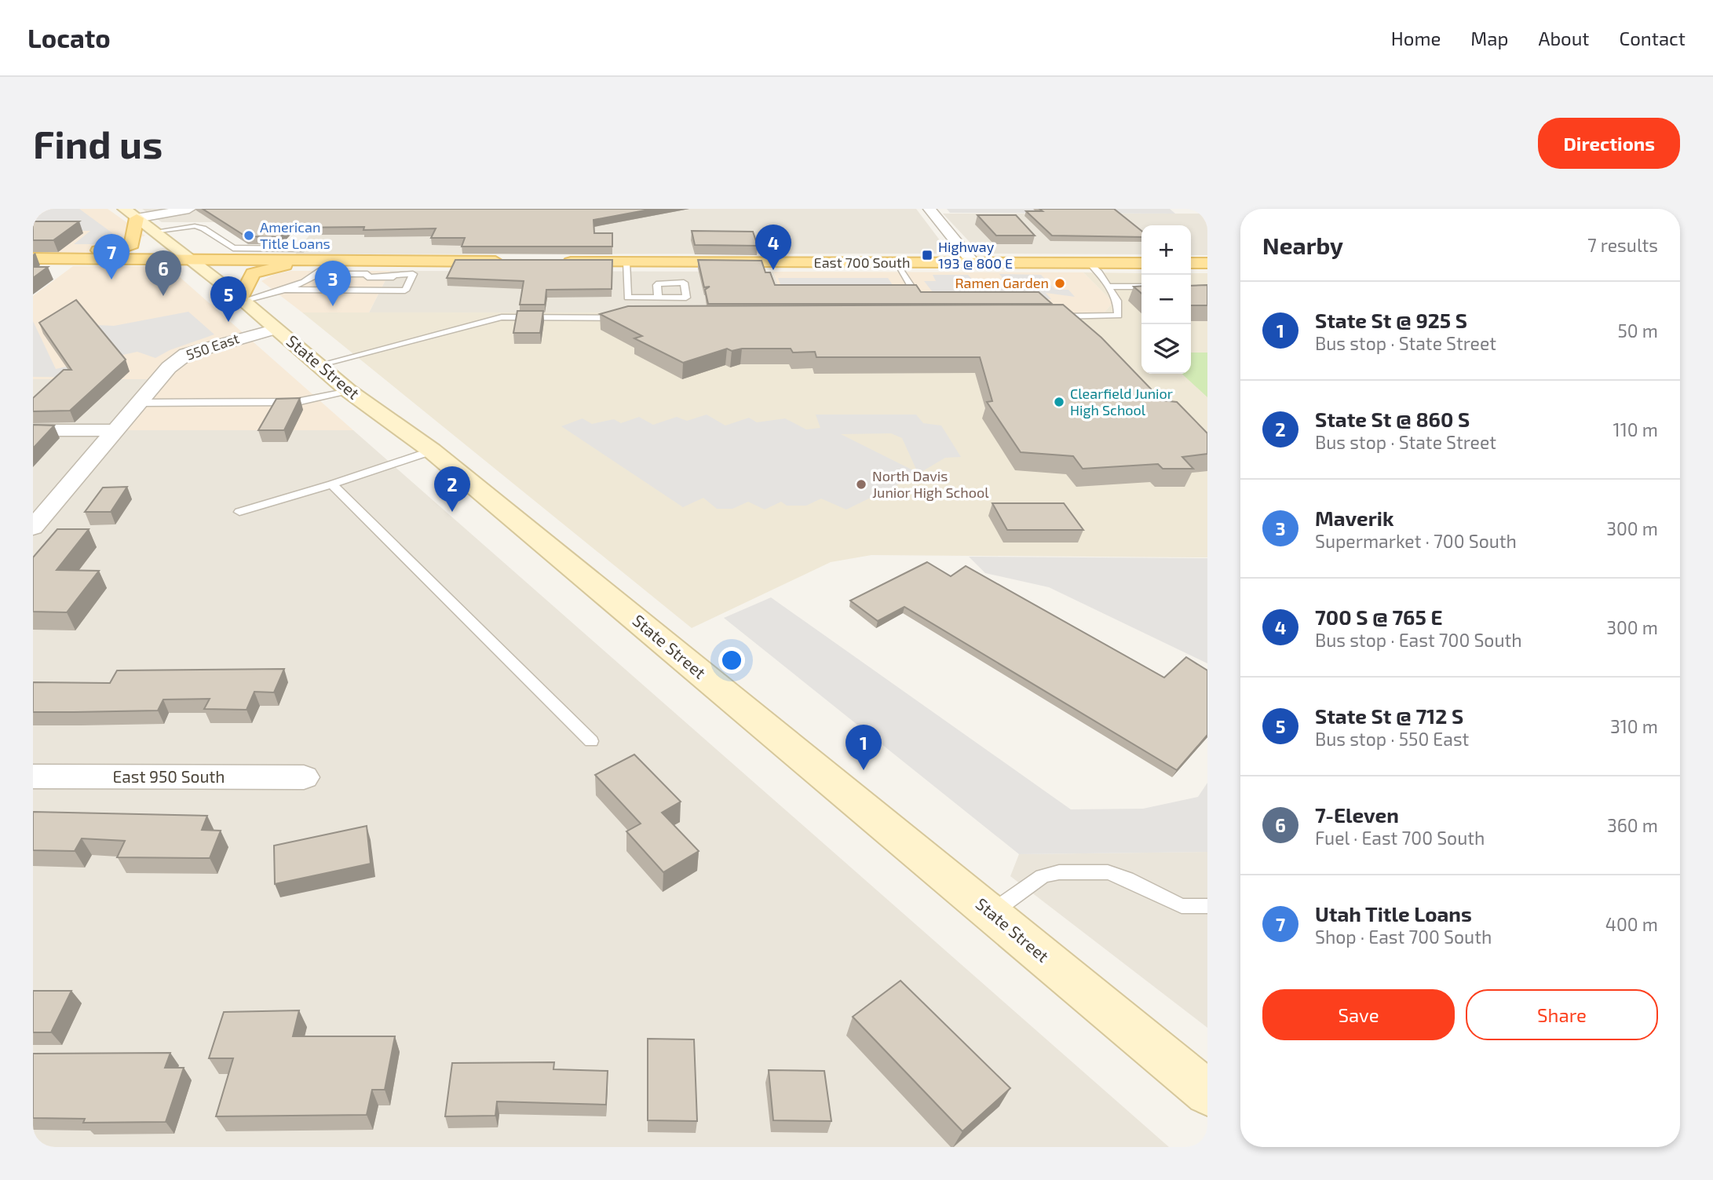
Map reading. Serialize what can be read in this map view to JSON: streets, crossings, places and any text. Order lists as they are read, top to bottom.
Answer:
{
  "streets": {
    "main road": ["East 700 South", "State Street"],
    "street": ["550 East", "East 950 South"]
  },
  "crossings": [
    ["550 East", "State Street"]
  ],
  "places": {
    "other": [
      "American Title Loans",
      "Ramen Garden",
      "Clearfield Junior High School",
      "North Davis Junior High School"
    ],
    "transit": ["Highway 193 @ 800 E"]
  },
  "page": {
    "header": "Locato",
    "nav": [
      "Home",
      "Map",
      "About",
      "Contact"
    ],
    "buttons": [
      "Directions",
      ["Save", "Share"]
    ],
    "title": "Find us",
    "heading": ["Nearby", "7 results"],
    "pins": [
      "4",
      "7",
      "6",
      "3",
      "5",
      "2",
      "1"
    ],
    "map_buttons": ["+", "−"],
    "list": [
      {
        "mark": "1",
        "name": "State St @ 925 S",
        "note": "Bus stop · State Street",
        "value": "50 m"
      },
      {
        "mark": "2",
        "name": "State St @ 860 S",
        "note": "Bus stop · State Street",
        "value": "110 m"
      },
      {
        "mark": "3",
        "name": "Maverik",
        "note": "Supermarket · 700 South",
        "value": "300 m"
      },
      {
        "mark": "4",
        "name": "700 S @ 765 E",
        "note": "Bus stop · East 700 South",
        "value": "300 m"
      },
      {
        "mark": "5",
        "name": "State St @ 712 S",
        "note": "Bus stop · 550 East",
        "value": "310 m"
      },
      {
        "mark": "6",
        "name": "7-Eleven",
        "note": "Fuel · East 700 South",
        "value": "360 m"
      },
      {
        "mark": "7",
        "name": "Utah Title Loans",
        "note": "Shop · East 700 South",
        "value": "400 m"
      }
    ]
  }
}
